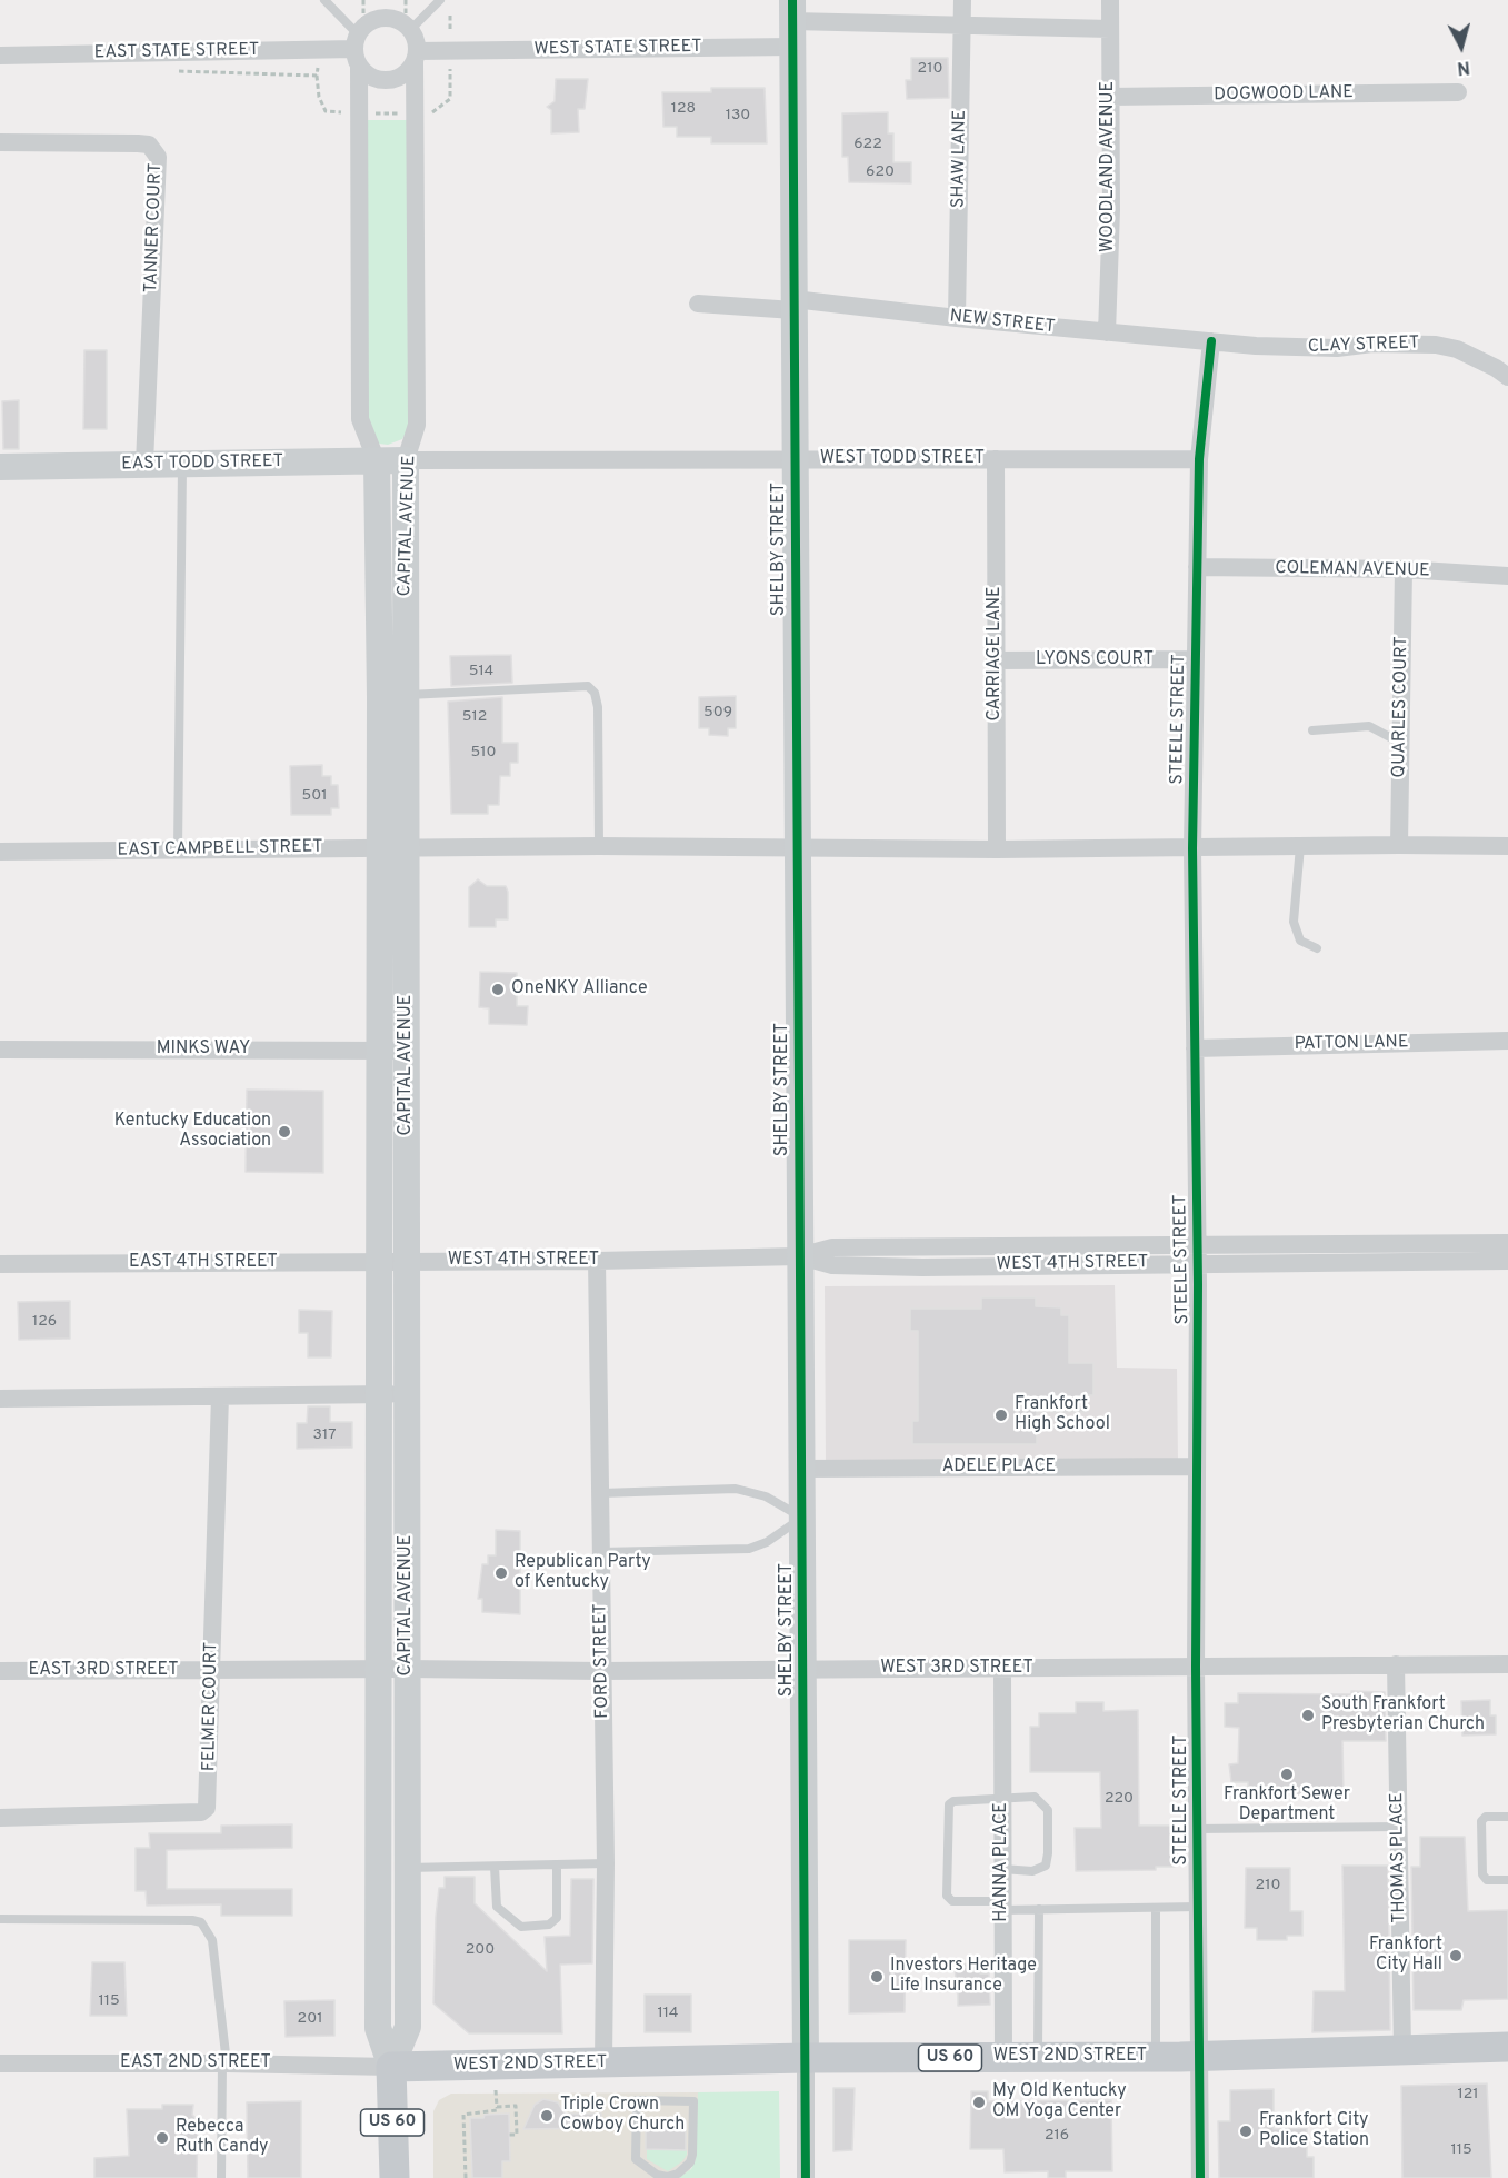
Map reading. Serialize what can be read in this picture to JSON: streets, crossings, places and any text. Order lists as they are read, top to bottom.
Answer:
{
  "streets": {
    "main road": [
      "EAST TODD STREET",
      "CAPITAL AVENUE",
      "SHELBY STREET",
      "WEST 2ND STREET",
      "US 60"
    ],
    "street": [
      "WEST STATE STREET",
      "EAST STATE STREET",
      "DOGWOOD LANE",
      "SHAW LANE",
      "WOODLAND AVENUE",
      "TANNER COURT",
      "NEW STREET",
      "CLAY STREET",
      "WEST TODD STREET",
      "COLEMAN AVENUE",
      "CARRIAGE LANE",
      "LYONS COURT",
      "QUARLES COURT",
      "STEELE STREET",
      "EAST CAMPBELL STREET",
      "PATTON LANE",
      "MINKS WAY",
      "WEST 4TH STREET",
      "EAST 4TH STREET",
      "ADELE PLACE",
      "FORD STREET",
      "WEST 3RD STREET",
      "EAST 3RD STREET",
      "FELMER COURT",
      "THOMAS PLACE",
      "HANNA PLACE",
      "EAST 2ND STREET"
    ]
  },
  "crossings": [
    ["WEST STATE STREET", "EAST STATE STREET"],
    ["WEST STATE STREET", "SHAW LANE"],
    ["WEST STATE STREET", "WOODLAND AVENUE"],
    ["WEST STATE STREET", "CAPITAL AVENUE"],
    ["WEST STATE STREET", "SHELBY STREET"],
    ["EAST STATE STREET", "CAPITAL AVENUE"],
    ["DOGWOOD LANE", "WOODLAND AVENUE"],
    ["SHAW LANE", "NEW STREET"],
    ["WOODLAND AVENUE", "NEW STREET"],
    ["TANNER COURT", "EAST TODD STREET"],
    ["NEW STREET", "CLAY STREET"],
    ["NEW STREET", "SHELBY STREET"],
    ["NEW STREET", "STEELE STREET"],
    ["CLAY STREET", "STEELE STREET"],
    ["WEST TODD STREET", "EAST TODD STREET"],
    ["WEST TODD STREET", "CAPITAL AVENUE"],
    ["WEST TODD STREET", "SHELBY STREET"],
    ["WEST TODD STREET", "CARRIAGE LANE"],
    ["WEST TODD STREET", "STEELE STREET"],
    ["EAST TODD STREET", "CAPITAL AVENUE"],
    ["CAPITAL AVENUE", "EAST CAMPBELL STREET"],
    ["CAPITAL AVENUE", "MINKS WAY"],
    ["CAPITAL AVENUE", "WEST 4TH STREET"],
    ["CAPITAL AVENUE", "EAST 4TH STREET"],
    ["CAPITAL AVENUE", "WEST 3RD STREET"],
    ["CAPITAL AVENUE", "EAST 3RD STREET"],
    ["CAPITAL AVENUE", "WEST 2ND STREET"],
    ["CAPITAL AVENUE", "EAST 2ND STREET"],
    ["SHELBY STREET", "EAST CAMPBELL STREET"],
    ["SHELBY STREET", "WEST 4TH STREET"],
    ["SHELBY STREET", "ADELE PLACE"],
    ["SHELBY STREET", "WEST 3RD STREET"],
    ["SHELBY STREET", "WEST 2ND STREET"],
    ["COLEMAN AVENUE", "QUARLES COURT"],
    ["COLEMAN AVENUE", "STEELE STREET"],
    ["CARRIAGE LANE", "LYONS COURT"],
    ["CARRIAGE LANE", "EAST CAMPBELL STREET"],
    ["LYONS COURT", "STEELE STREET"],
    ["QUARLES COURT", "EAST CAMPBELL STREET"],
    ["STEELE STREET", "EAST CAMPBELL STREET"],
    ["STEELE STREET", "PATTON LANE"],
    ["STEELE STREET", "WEST 4TH STREET"],
    ["STEELE STREET", "ADELE PLACE"],
    ["STEELE STREET", "WEST 3RD STREET"],
    ["STEELE STREET", "WEST 2ND STREET"],
    ["WEST 4TH STREET", "EAST 4TH STREET"],
    ["WEST 4TH STREET", "FORD STREET"],
    ["FORD STREET", "WEST 3RD STREET"],
    ["FORD STREET", "WEST 2ND STREET"],
    ["WEST 3RD STREET", "EAST 3RD STREET"],
    ["WEST 3RD STREET", "THOMAS PLACE"],
    ["WEST 3RD STREET", "HANNA PLACE"],
    ["EAST 3RD STREET", "FELMER COURT"],
    ["THOMAS PLACE", "WEST 2ND STREET"],
    ["HANNA PLACE", "WEST 2ND STREET"],
    ["WEST 2ND STREET", "EAST 2ND STREET"]
  ],
  "places": [
    "OneNKY Alliance",
    "Kentucky Education Association",
    "Frankfort High School",
    "Republican Party of Kentucky",
    "South Frankfort Presbyterian Church",
    "Frankfort Sewer Department",
    "Frankfort City Hall",
    "Investors Heritage Life Insurance",
    "My Old Kentucky OM Yoga Center",
    "Triple Crown Cowboy Church",
    "Frankfort City Police Station",
    "Rebecca Ruth Candy"
  ],
  "house_numbers": [
    "210",
    "128",
    "130",
    "622",
    "620",
    "514",
    "509",
    "512",
    "510",
    "501",
    "126",
    "317",
    "220",
    "210",
    "200",
    "115",
    "114",
    "201",
    "121",
    "216",
    "115"
  ],
  "north": "bottom"
}
